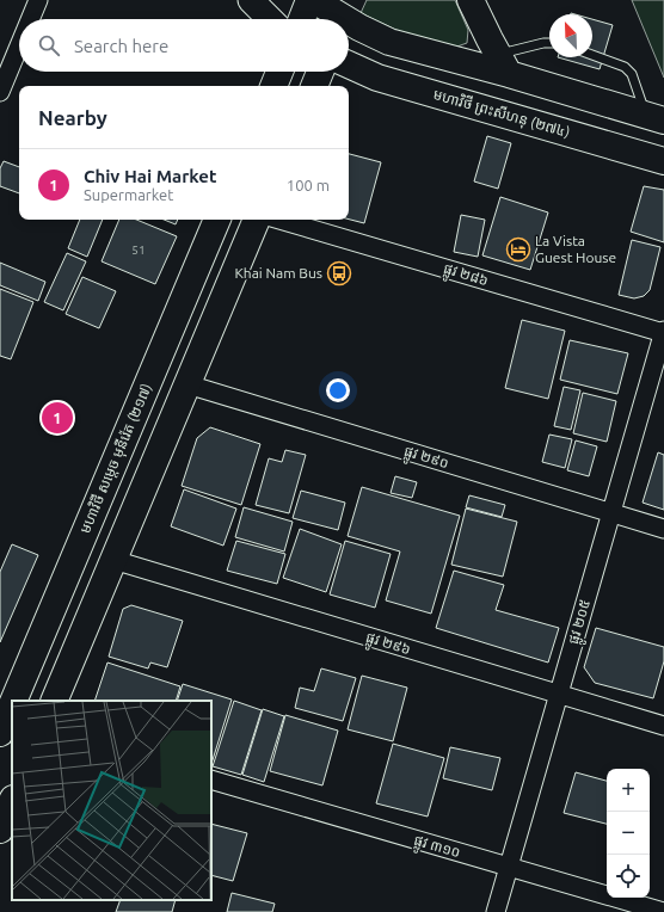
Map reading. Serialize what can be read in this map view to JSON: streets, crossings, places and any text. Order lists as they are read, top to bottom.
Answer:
{
  "streets": {
    "main road": ["មហាវិថី ព្រះសីហនុ (២៧៤)", "មហាវិថី សម្តេច មុនីរ៉េត (២១៧)"],
    "street": [
      "ផ្លូវ ២៨៦",
      "ផ្លូវ ២៩០",
      "ផ្លូវ ២០៥",
      "ផ្លូវ ២៩៦",
      "ផ្លូវ ៣១០"
    ]
  },
  "crossings": [
    ["ផ្លូវ ២៨៦", "ផ្លូវ ២០៥"],
    ["ផ្លូវ ២៩០", "ផ្លូវ ២០៥"],
    ["ផ្លូវ ២០៥", "ផ្លូវ ២៩៦"],
    ["ផ្លូវ ២០៥", "ផ្លូវ ៣១០"]
  ],
  "places": {
    "hotel": ["La Vista Guest House"],
    "bus stop": ["Khai Nam Bus"]
  },
  "house_numbers": ["51"],
  "north": "top left",
  "page": {
    "search": "Search here",
    "heading": "Nearby",
    "list": [
      {
        "mark": "1",
        "name": "Chiv Hai Market",
        "note": "Supermarket",
        "value": "100 m"
      }
    ],
    "pins": "1",
    "map_buttons": ["+", "−"]
  }
}
